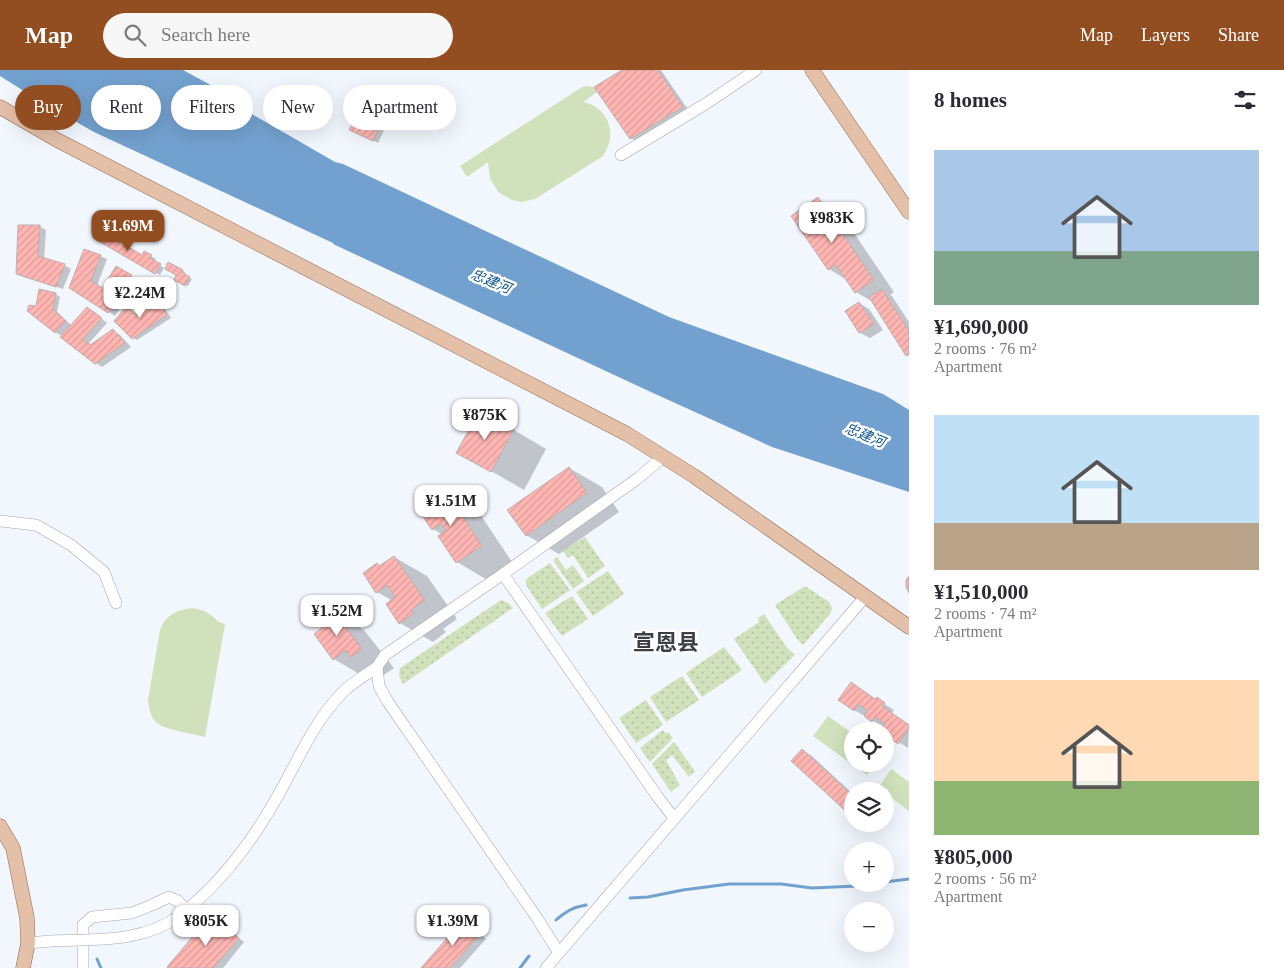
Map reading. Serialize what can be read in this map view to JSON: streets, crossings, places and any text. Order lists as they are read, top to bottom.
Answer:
{
  "districts": ["宣恩县"],
  "water": ["忠建河"],
  "page": {
    "header": "Map",
    "search": "Search here",
    "nav": ["Map", "Layers", "Share"],
    "heading": "8 homes",
    "chip": [
      "Buy",
      "Rent",
      "Filters",
      "New",
      "Apartment"
    ],
    "list": [
      {
        "name": "¥1,690,000",
        "note": "2 rooms · 76 m² · Apartment"
      },
      {
        "name": "¥1,510,000",
        "note": "2 rooms · 74 m² · Apartment"
      },
      {
        "name": "¥805,000",
        "note": "2 rooms · 56 m² · Apartment"
      }
    ],
    "price": [
      "¥983K",
      "¥1.69M",
      "¥2.24M",
      "¥875K",
      "¥1.51M",
      "¥1.52M",
      "¥805K",
      "¥1.39M"
    ],
    "map_buttons": ["+", "−"]
  }
}
